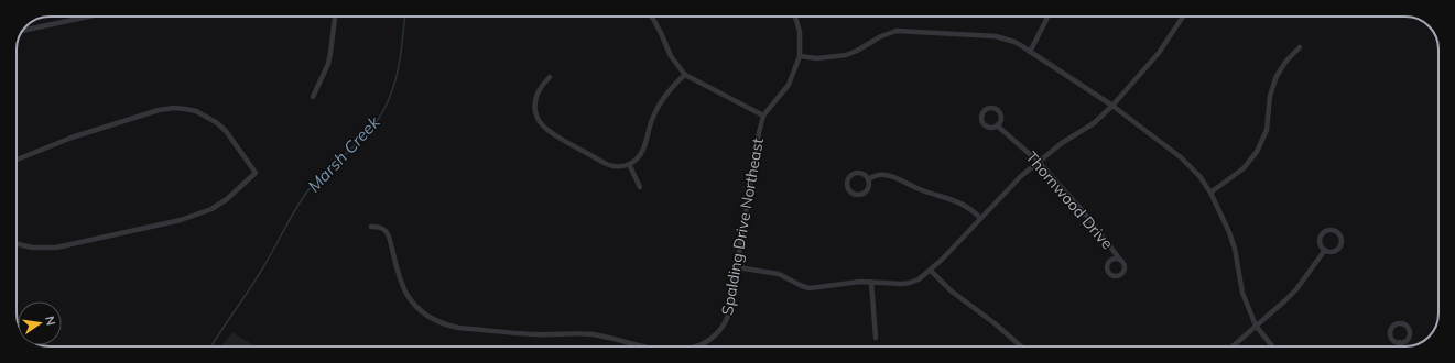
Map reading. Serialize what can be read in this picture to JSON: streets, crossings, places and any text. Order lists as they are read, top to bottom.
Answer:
{
  "streets": {
    "street": ["Thornwood Drive", "Spalding Drive Northeast"]
  },
  "water": ["Marsh Creek"],
  "north": "right"
}
